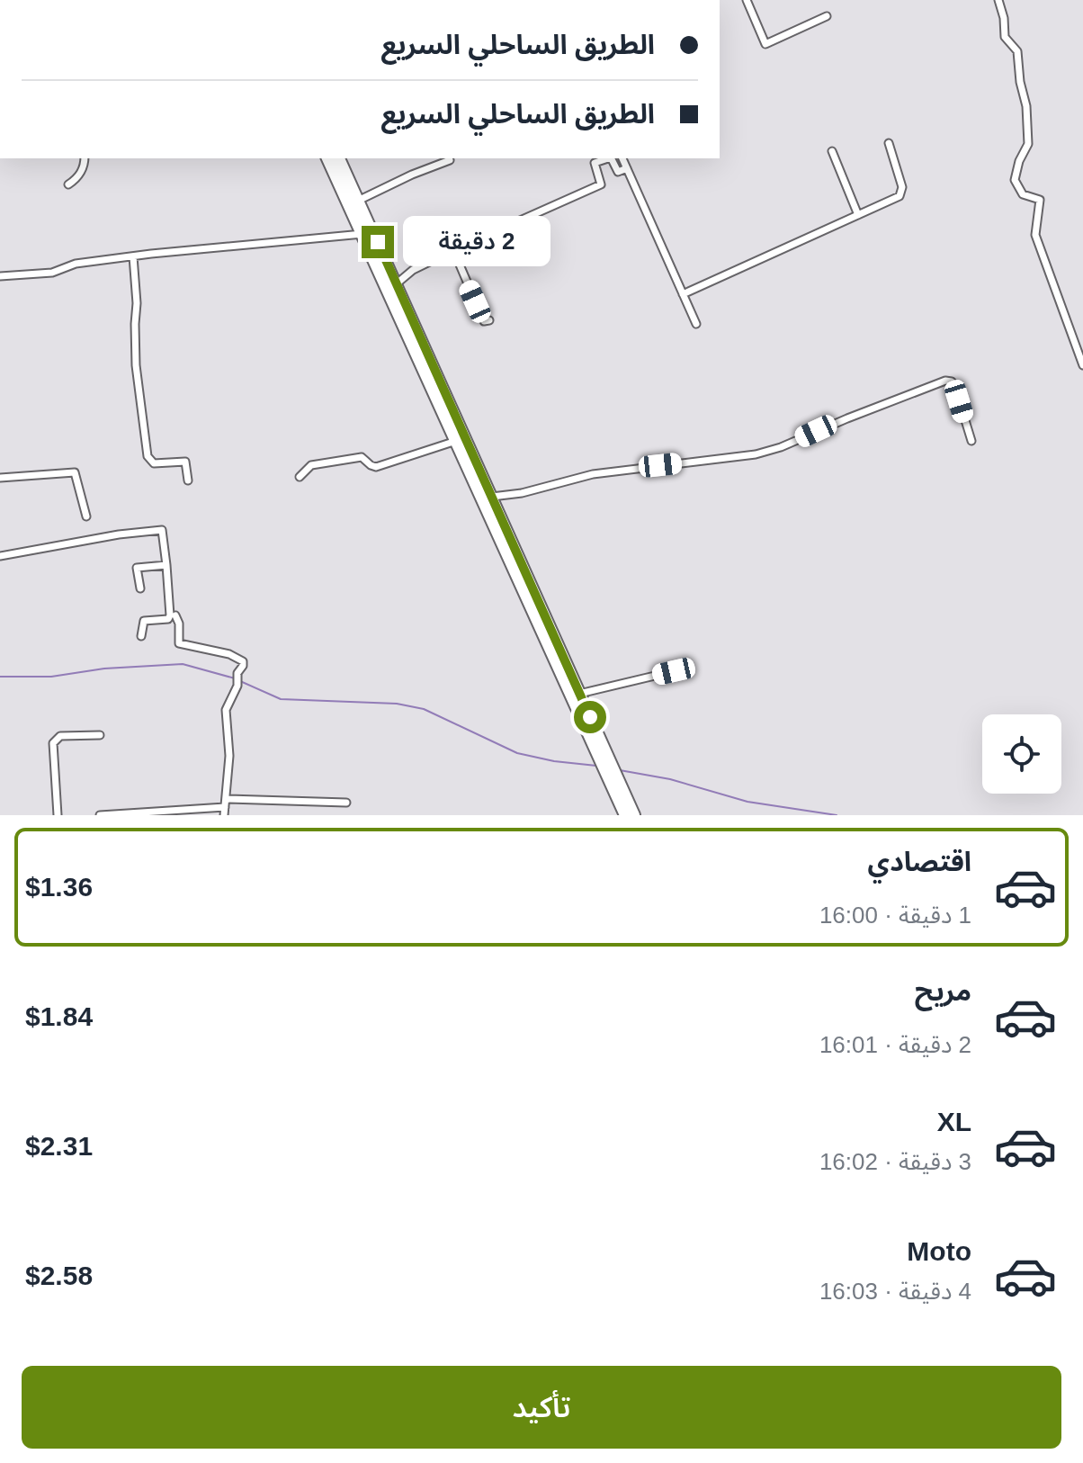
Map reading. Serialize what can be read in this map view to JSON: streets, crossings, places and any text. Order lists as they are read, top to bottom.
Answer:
{
  "page": {
    "banner": ["الطريق الساحلي السريع", "الطريق الساحلي السريع"],
    "bubble": "2 دقيقة",
    "list": [
      {
        "name": "اقتصادي",
        "note": "1 دقيقة · 16:00",
        "value": "$1.36"
      },
      {
        "name": "مريح",
        "note": "2 دقيقة · 16:01",
        "value": "$1.84"
      },
      {
        "name": "XL",
        "note": "3 دقيقة · 16:02",
        "value": "$2.31"
      },
      {
        "name": "Moto",
        "note": "4 دقيقة · 16:03",
        "value": "$2.58"
      }
    ],
    "buttons": "تأكيد"
  }
}
